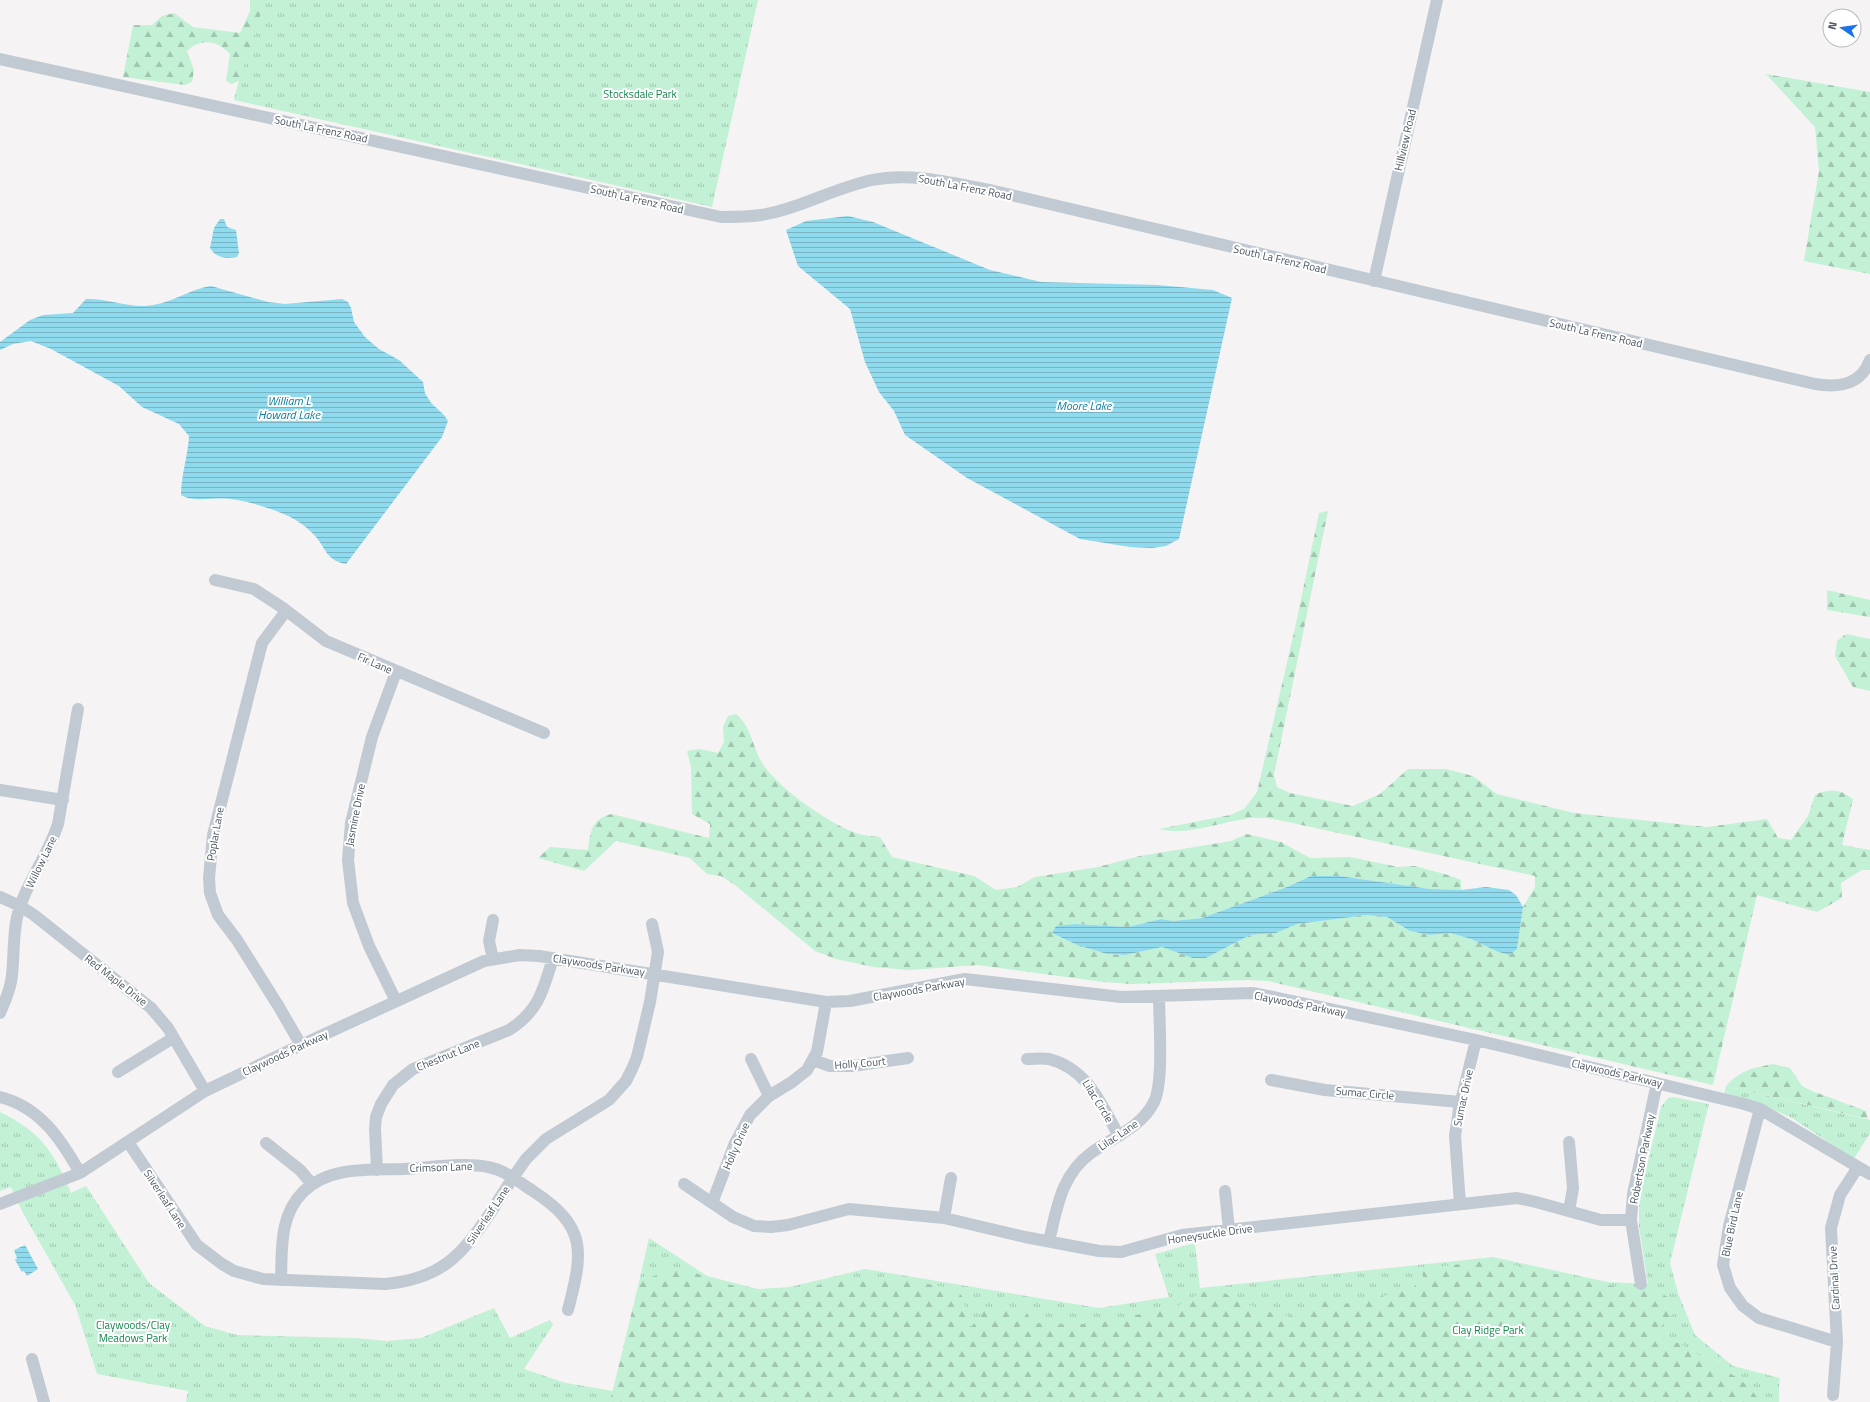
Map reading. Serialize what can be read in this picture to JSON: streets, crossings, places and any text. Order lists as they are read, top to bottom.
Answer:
{
  "streets": {
    "street": [
      "South La Frenz Road",
      "Hillview Road",
      "Fir Lane",
      "Jasmine Drive",
      "Poplar Lane",
      "Willow Lane",
      "Claywoods Parkway",
      "Red Maple Drive",
      "Chestnut Lane",
      "Holly Court",
      "Sumac Circle",
      "Sumac Drive",
      "Lilac Circle",
      "Lilac Lane",
      "Holly Drive",
      "Robertson Parkway",
      "Crimson Lane",
      "Silverleaf Lane",
      "Blue Bird Lane",
      "Honeysuckle Drive",
      "Cardinal Drive"
    ]
  },
  "crossings": [
    ["South La Frenz Road", "Hillview Road"],
    ["Fir Lane", "Jasmine Drive"],
    ["Fir Lane", "Poplar Lane"],
    ["Jasmine Drive", "Claywoods Parkway"],
    ["Poplar Lane", "Claywoods Parkway"],
    ["Willow Lane", "Red Maple Drive"],
    ["Claywoods Parkway", "Red Maple Drive"],
    ["Claywoods Parkway", "Chestnut Lane"],
    ["Claywoods Parkway", "Sumac Drive"],
    ["Claywoods Parkway", "Lilac Lane"],
    ["Claywoods Parkway", "Holly Drive"],
    ["Claywoods Parkway", "Robertson Parkway"],
    ["Claywoods Parkway", "Silverleaf Lane"],
    ["Claywoods Parkway", "Blue Bird Lane"],
    ["Claywoods Parkway", "Cardinal Drive"],
    ["Chestnut Lane", "Crimson Lane"],
    ["Holly Court", "Holly Drive"],
    ["Sumac Circle", "Sumac Drive"],
    ["Sumac Drive", "Honeysuckle Drive"],
    ["Lilac Circle", "Lilac Lane"],
    ["Lilac Lane", "Honeysuckle Drive"],
    ["Holly Drive", "Honeysuckle Drive"],
    ["Robertson Parkway", "Honeysuckle Drive"],
    ["Crimson Lane", "Silverleaf Lane"],
    ["Blue Bird Lane", "Cardinal Drive"]
  ],
  "water": ["William L Howard Lake", "Moore Lake"],
  "parks": ["Stocksdale Park", "Claywoods/Clay Meadows Park", "Clay Ridge Park"],
  "north": "left"
}
